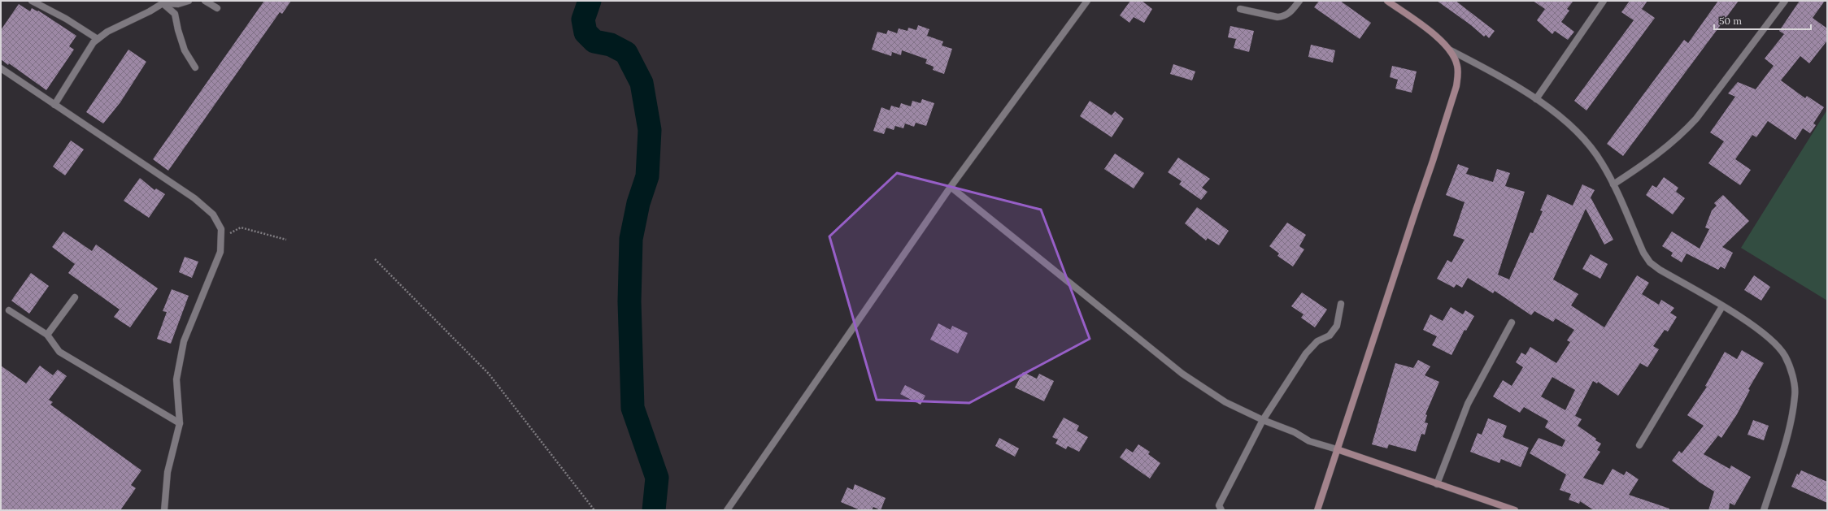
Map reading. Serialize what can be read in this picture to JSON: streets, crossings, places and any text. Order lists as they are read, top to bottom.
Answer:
{
  "scale_bar": "50 m"
}
